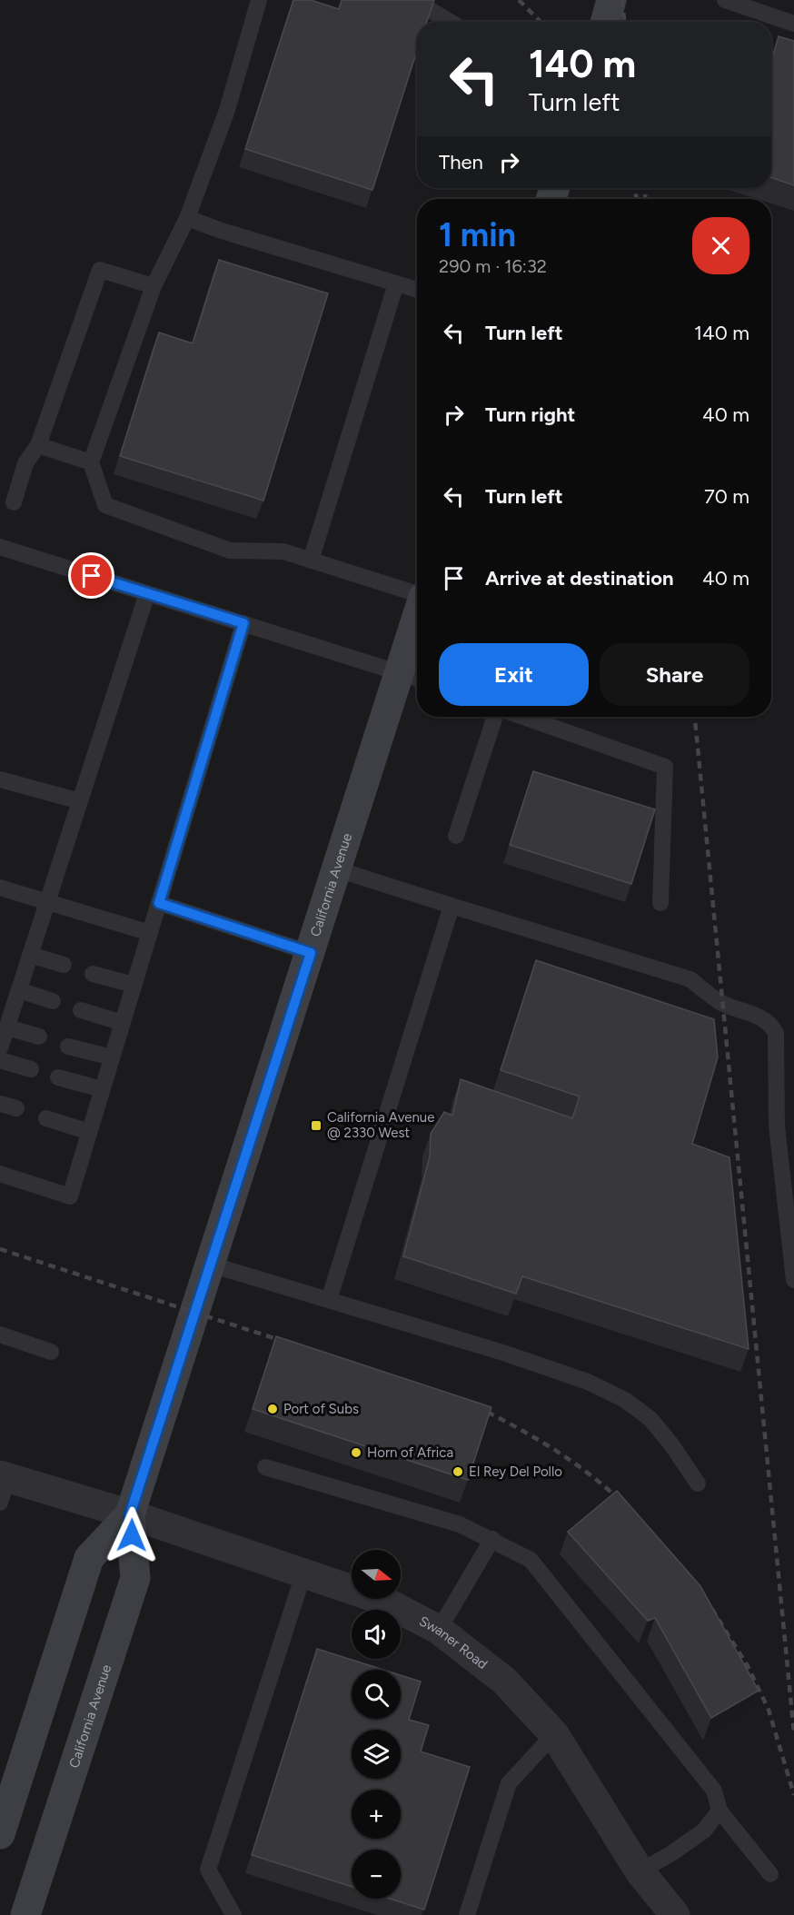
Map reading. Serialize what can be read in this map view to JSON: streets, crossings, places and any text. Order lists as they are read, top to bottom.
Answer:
{
  "streets": {
    "main road": ["California Avenue"],
    "street": ["Swaner Road"]
  },
  "crossings": [
    ["California Avenue", "Swaner Road"]
  ],
  "places": {
    "transit": ["California Avenue @ 2330 West"],
    "other": ["Port of Subs", "Horn of Africa", "El Rey Del Pollo"]
  },
  "north": "right",
  "page": {
    "turn": ["140 m", "Turn left"],
    "then": "Then",
    "heading": ["1 min", "290 m · 16:32"],
    "list": [
      {
        "name": "Turn left",
        "value": "140 m"
      },
      {
        "name": "Turn right",
        "value": "40 m"
      },
      {
        "name": "Turn left",
        "value": "70 m"
      },
      {
        "name": "Arrive at destination",
        "value": "40 m"
      }
    ],
    "buttons": ["Exit", "Share"],
    "map_buttons": ["+", "−"]
  }
}
